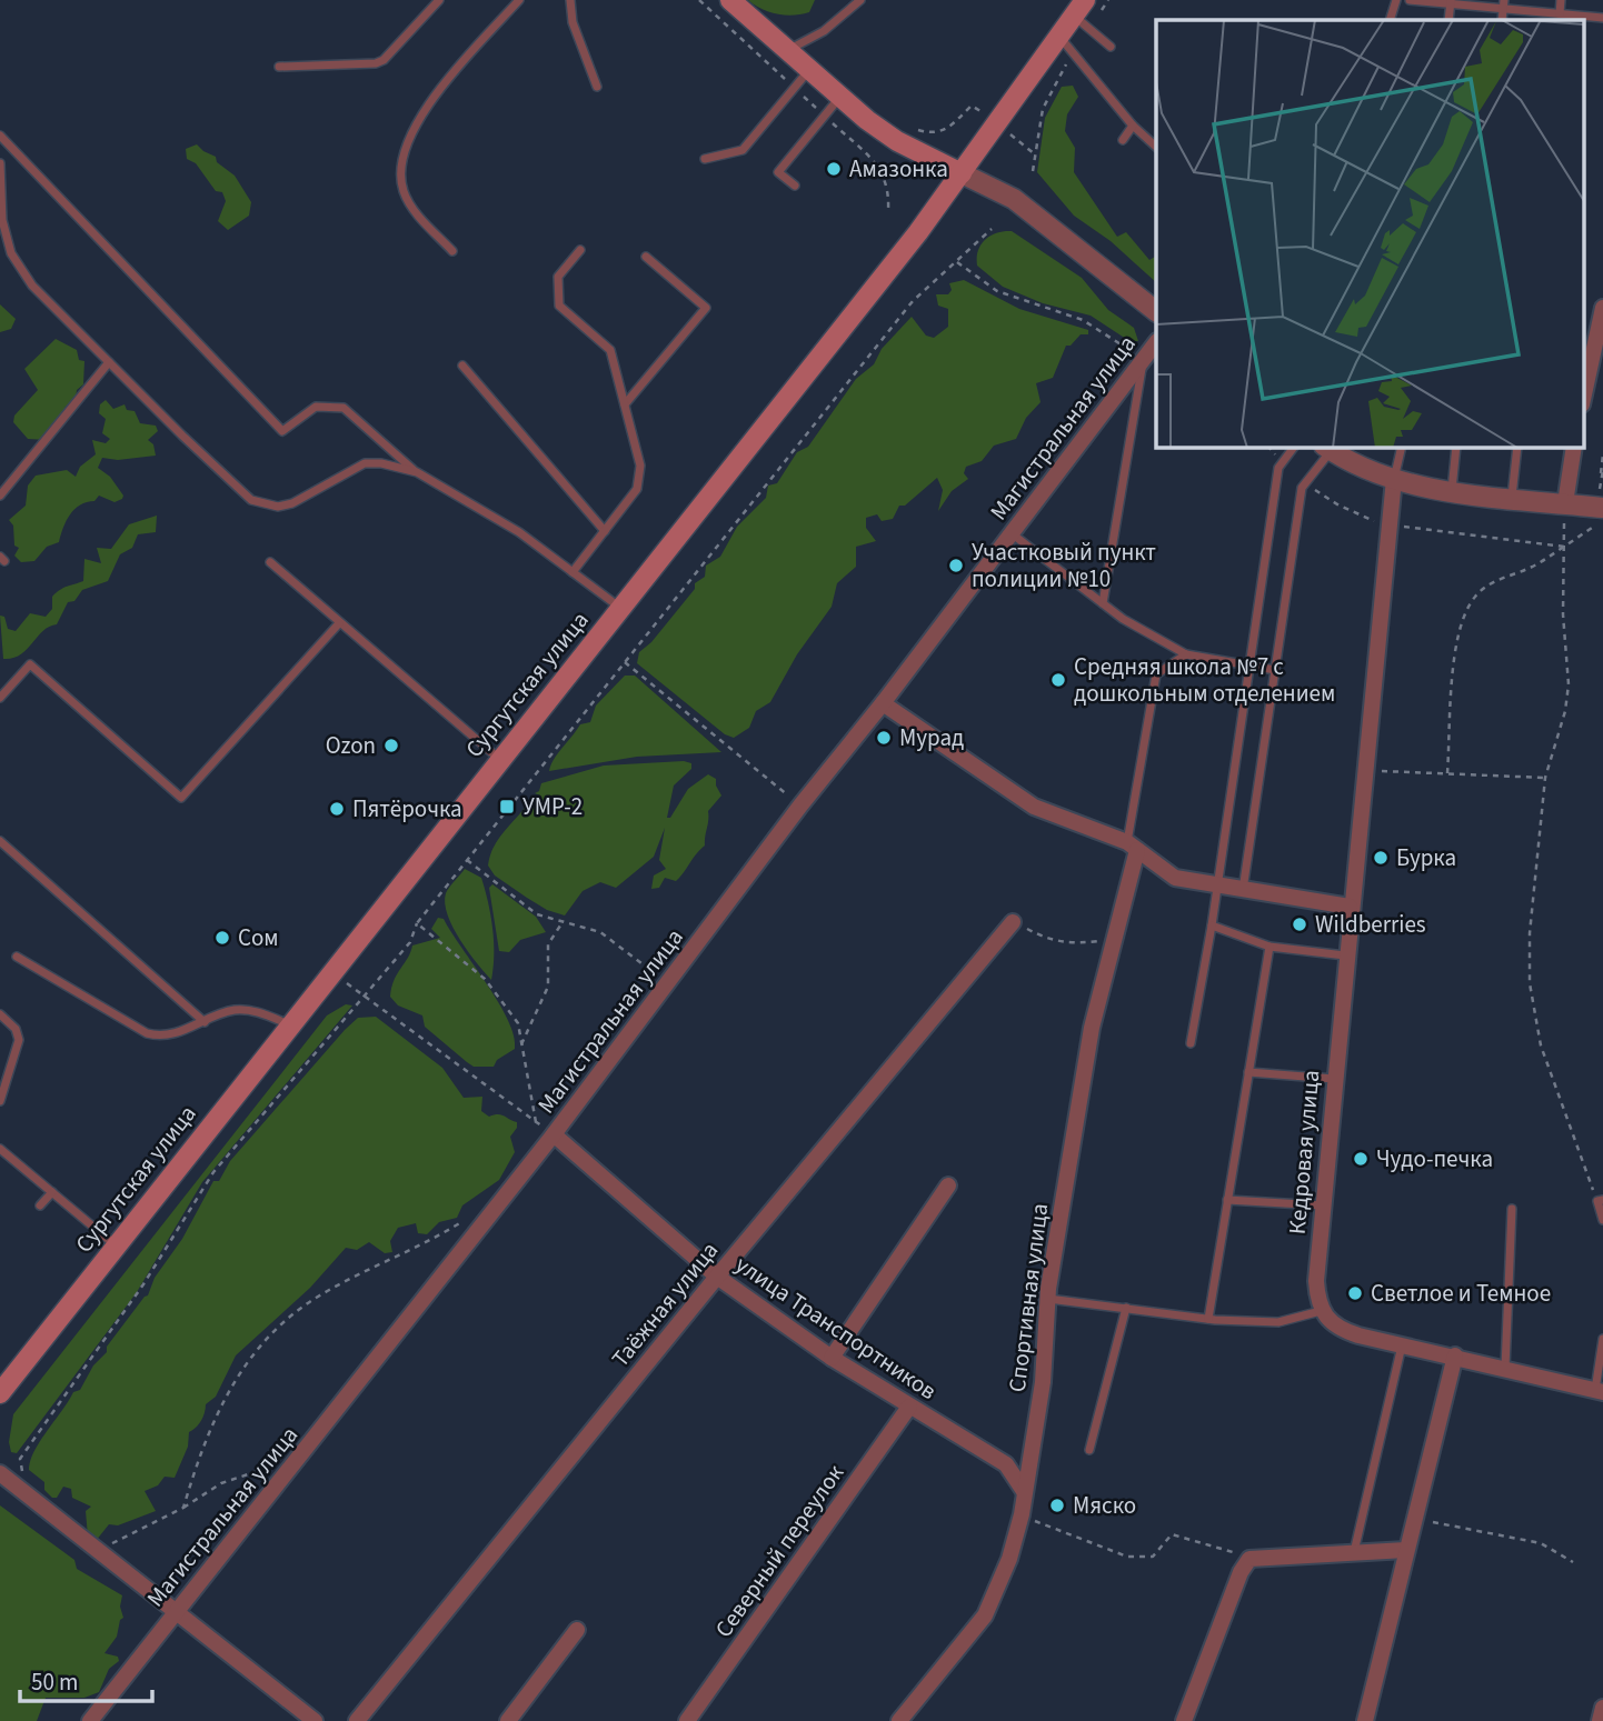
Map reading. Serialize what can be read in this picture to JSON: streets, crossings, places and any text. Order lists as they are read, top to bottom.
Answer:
{
  "streets": {
    "main road": ["Сургутская улица"],
    "street": [
      "Магистральная улица",
      "Кедровая улица",
      "Спортивная улица",
      "Таёжная улица",
      "улица Транспортников",
      "Северный переулок"
    ]
  },
  "crossings": [
    ["Магистральная улица", "улица Транспортников"],
    ["Спортивная улица", "улица Транспортников"],
    ["Таёжная улица", "улица Транспортников"],
    ["улица Транспортников", "Северный переулок"]
  ],
  "places": {
    "other": [
      "Амазонка",
      "Участковый пункт полиции №10",
      "Средняя школа №7 с дошкольным отделением",
      "Мурад",
      "Ozon",
      "Пятёрочка",
      "Бурка",
      "Wildberries",
      "Сом",
      "Чудо-печка",
      "Светлое и Темное",
      "Мяско"
    ],
    "transit": ["УМР-2"]
  },
  "scale_bar": "50 m"
}
